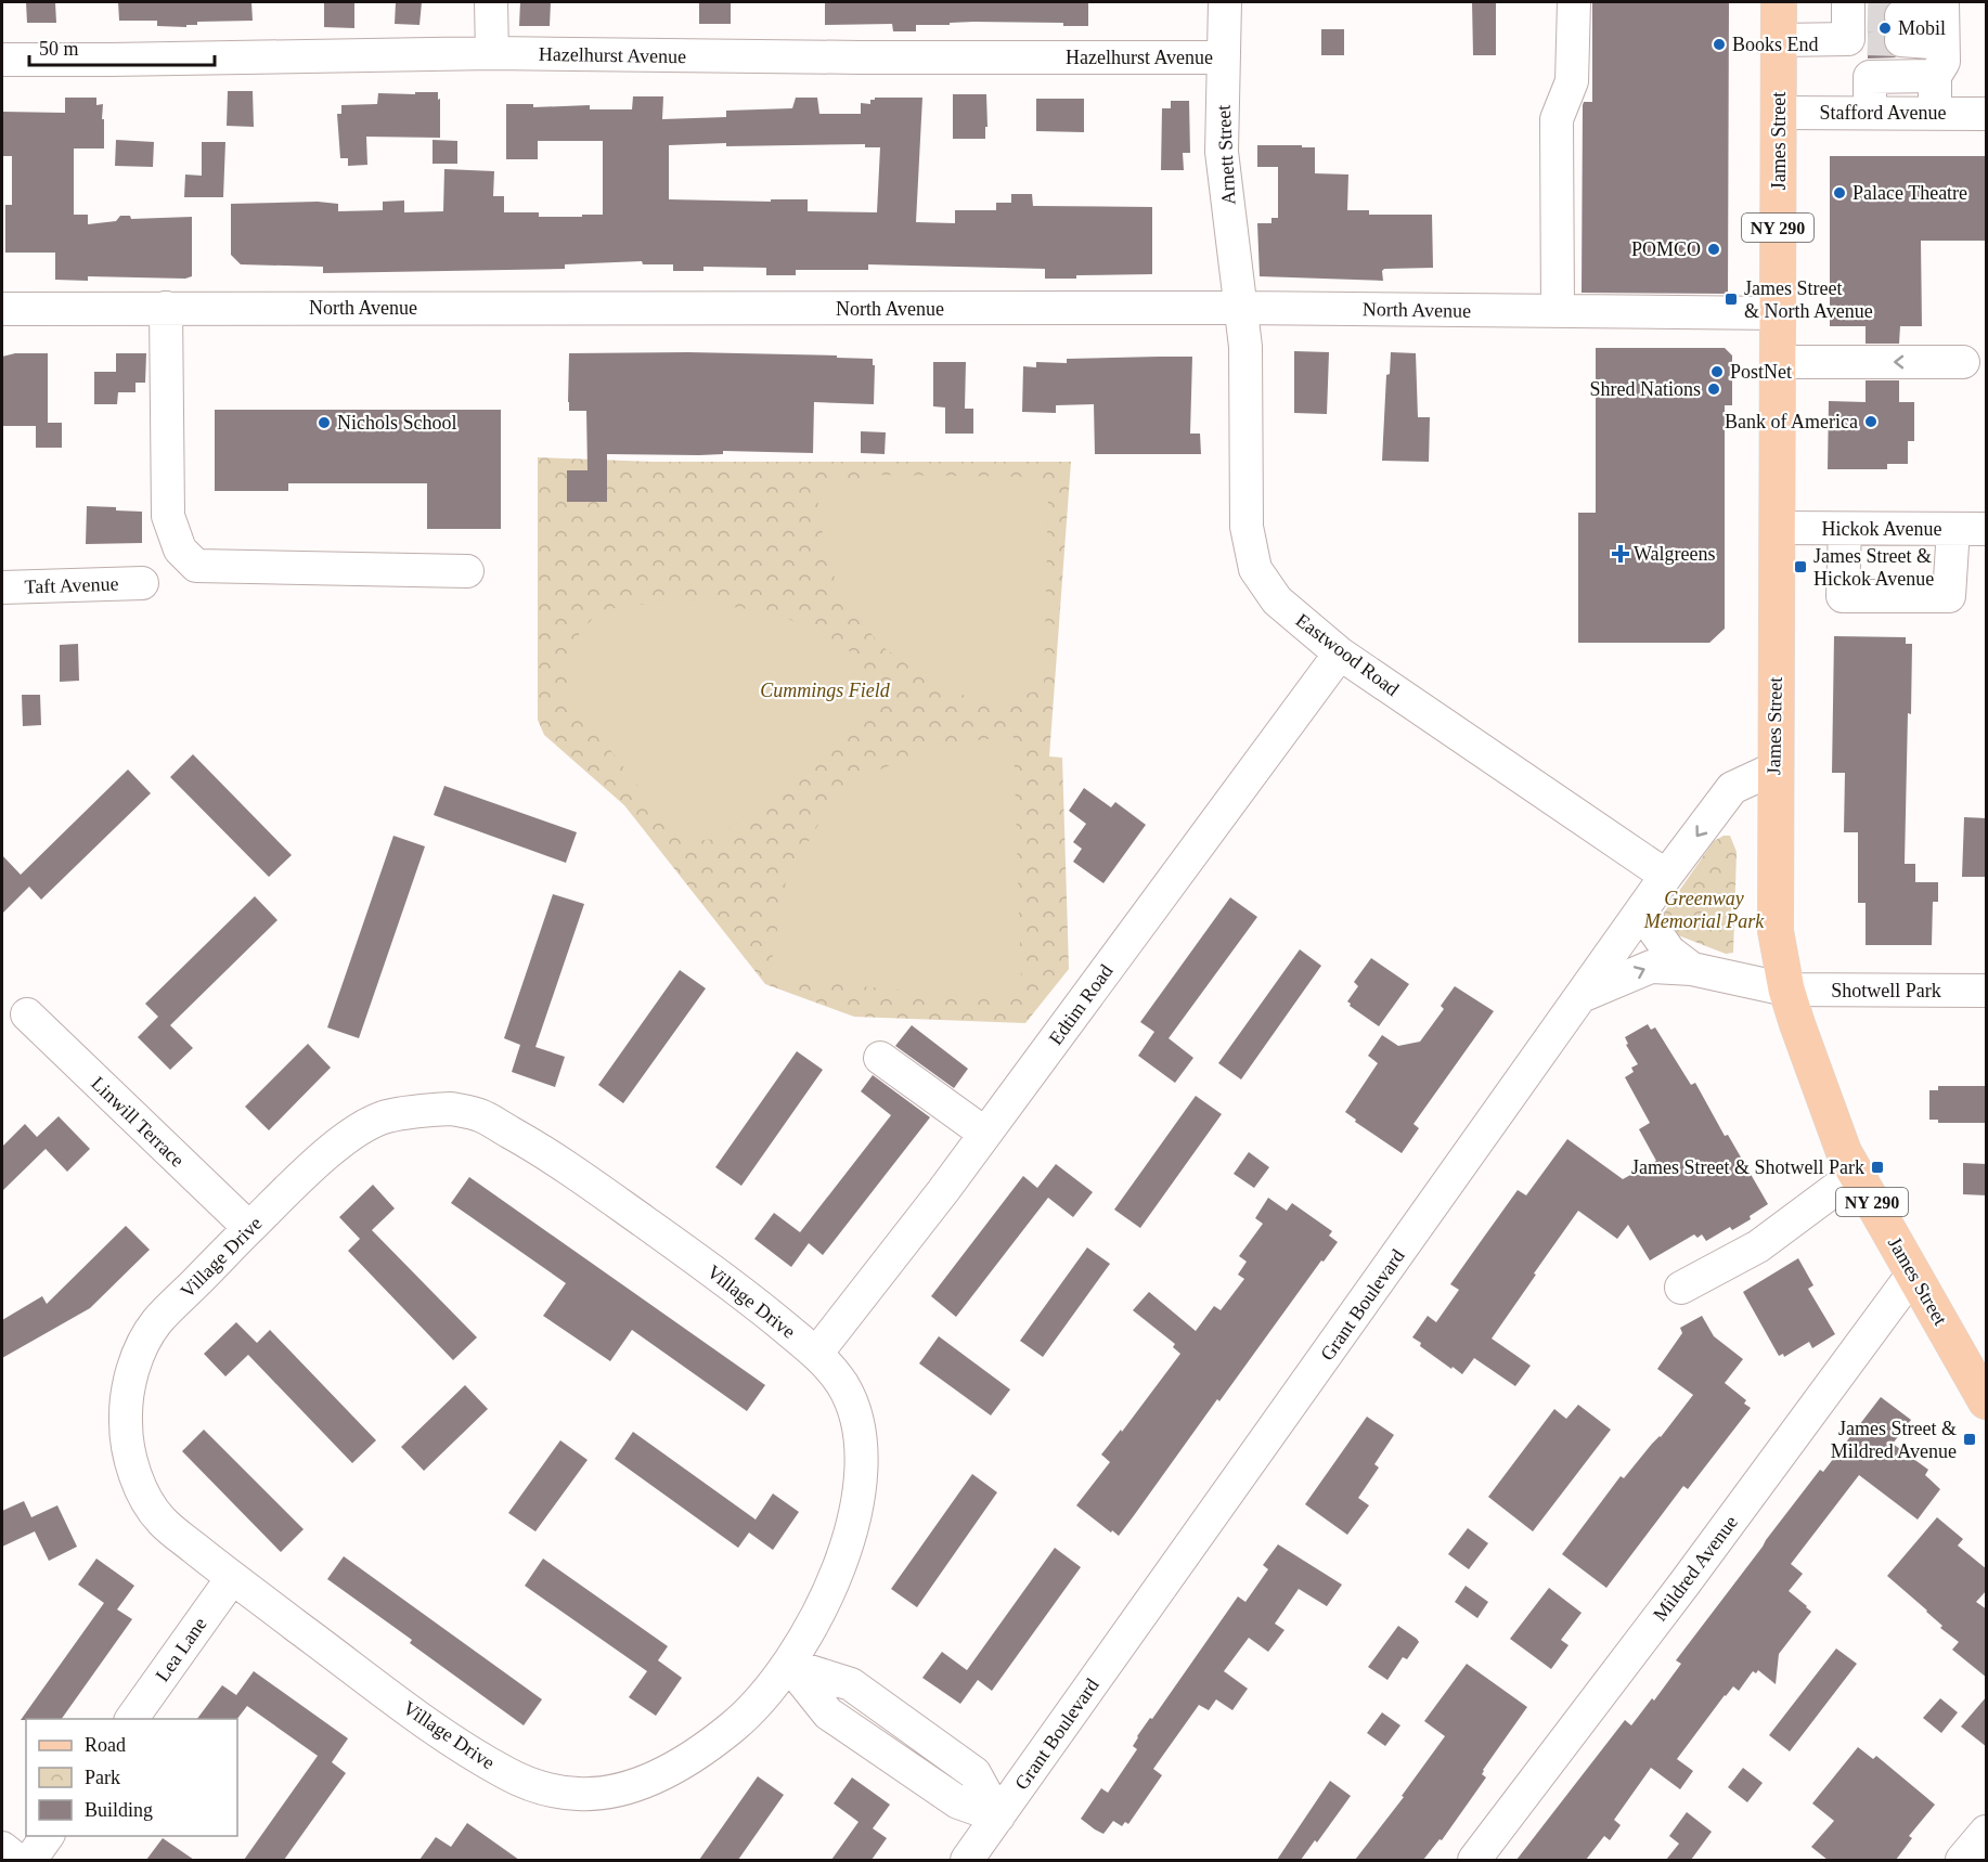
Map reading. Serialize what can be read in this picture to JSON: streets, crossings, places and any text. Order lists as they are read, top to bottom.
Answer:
{
  "streets": {
    "main road": ["James Street", "NY 290"],
    "street": [
      "Hazelhurst Avenue",
      "Stafford Avenue",
      "Arnett Street",
      "North Avenue",
      "Hickok Avenue",
      "Taft Avenue",
      "Eastwood Road",
      "Shotwell Park",
      "Edtim Road",
      "Linwill Terrace",
      "Village Drive",
      "Grant Boulevard",
      "Mildred Avenue",
      "Lea Lane"
    ]
  },
  "crossings": [
    ["Hazelhurst Avenue", "Arnett Street"],
    ["Stafford Avenue", "James Street"],
    ["James Street", "North Avenue"],
    ["James Street", "Hickok Avenue"],
    ["James Street", "Shotwell Park"],
    ["James Street", "Grant Boulevard"],
    ["James Street", "Mildred Avenue"],
    ["Arnett Street", "North Avenue"],
    ["Arnett Street", "Eastwood Road"],
    ["North Avenue", "Eastwood Road"],
    ["Eastwood Road", "Edtim Road"],
    ["Eastwood Road", "Grant Boulevard"],
    ["Shotwell Park", "Grant Boulevard"],
    ["Edtim Road", "Village Drive"],
    ["Linwill Terrace", "Village Drive"],
    ["Village Drive", "Lea Lane"]
  ],
  "parks": ["Cummings Field", "Greenway Memorial Park"],
  "places": {
    "other": [
      "Mobil",
      "Books End",
      "Palace Theatre",
      "POMCO",
      "PostNet",
      "Shred Nations",
      "Bank of America",
      "Nichols School"
    ],
    "transit": [
      "James Street & North Avenue",
      "James Street & Hickok Avenue",
      "James Street & Shotwell Park",
      "James Street & Mildred Avenue"
    ],
    "health": ["Walgreens"]
  },
  "legend": ["Road", "Park", "Building"],
  "scale_bar": "50 m"
}
